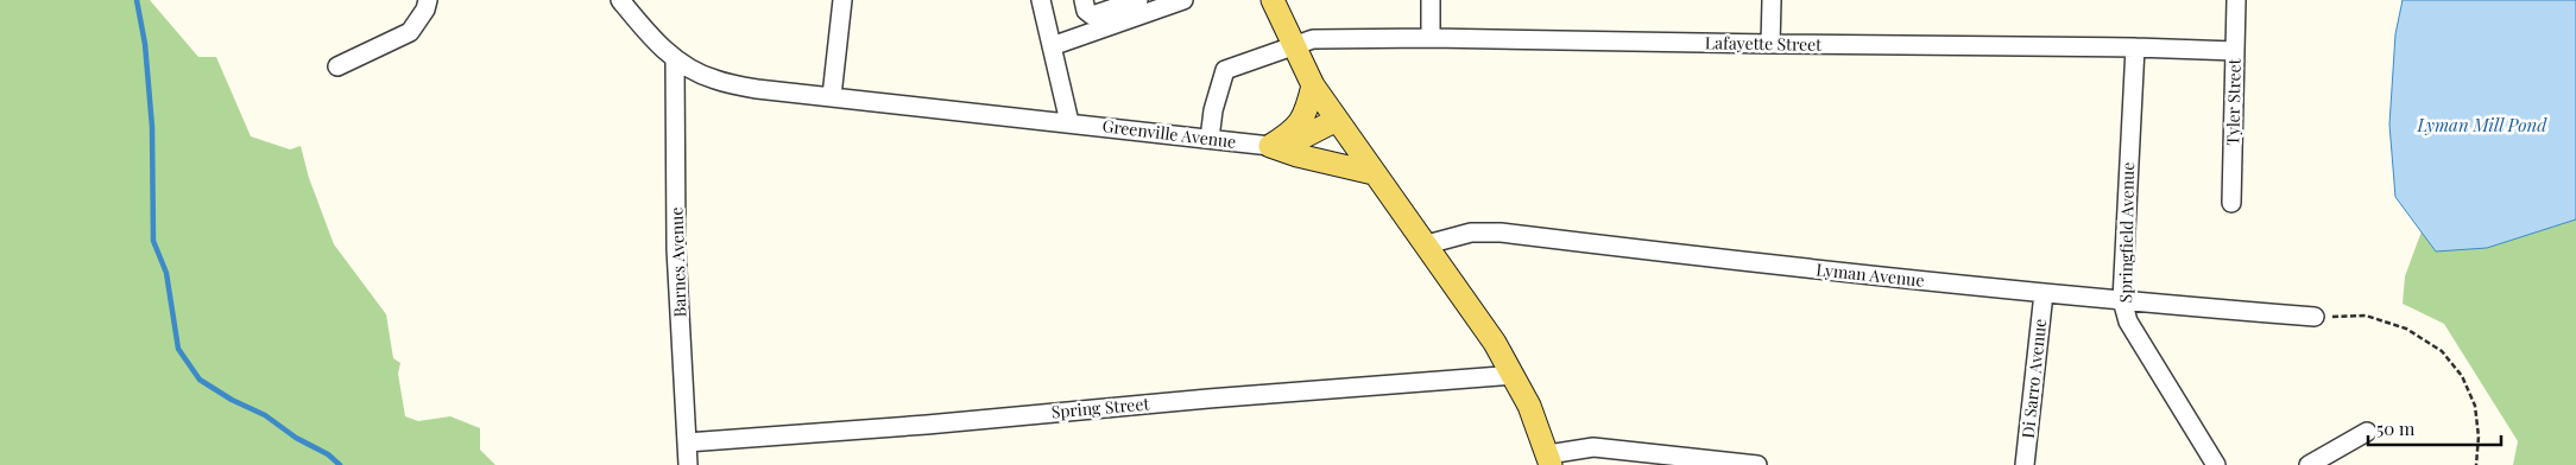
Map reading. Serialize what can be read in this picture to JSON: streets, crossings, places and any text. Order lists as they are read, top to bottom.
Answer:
{
  "streets": {
    "main road": ["Greenville Avenue"],
    "street": [
      "Lafayette Street",
      "Tyler Street",
      "Springfield Avenue",
      "Barnes Avenue",
      "Lyman Avenue",
      "Di Sarro Avenue",
      "Spring Street"
    ]
  },
  "crossings": [
    ["Lafayette Street", "Tyler Street"],
    ["Lafayette Street", "Greenville Avenue"],
    ["Lafayette Street", "Springfield Avenue"],
    ["Greenville Avenue", "Barnes Avenue"],
    ["Springfield Avenue", "Lyman Avenue"],
    ["Barnes Avenue", "Spring Street"],
    ["Lyman Avenue", "Di Sarro Avenue"]
  ],
  "water": ["Lyman Mill Pond"],
  "scale_bar": "50 m"
}
